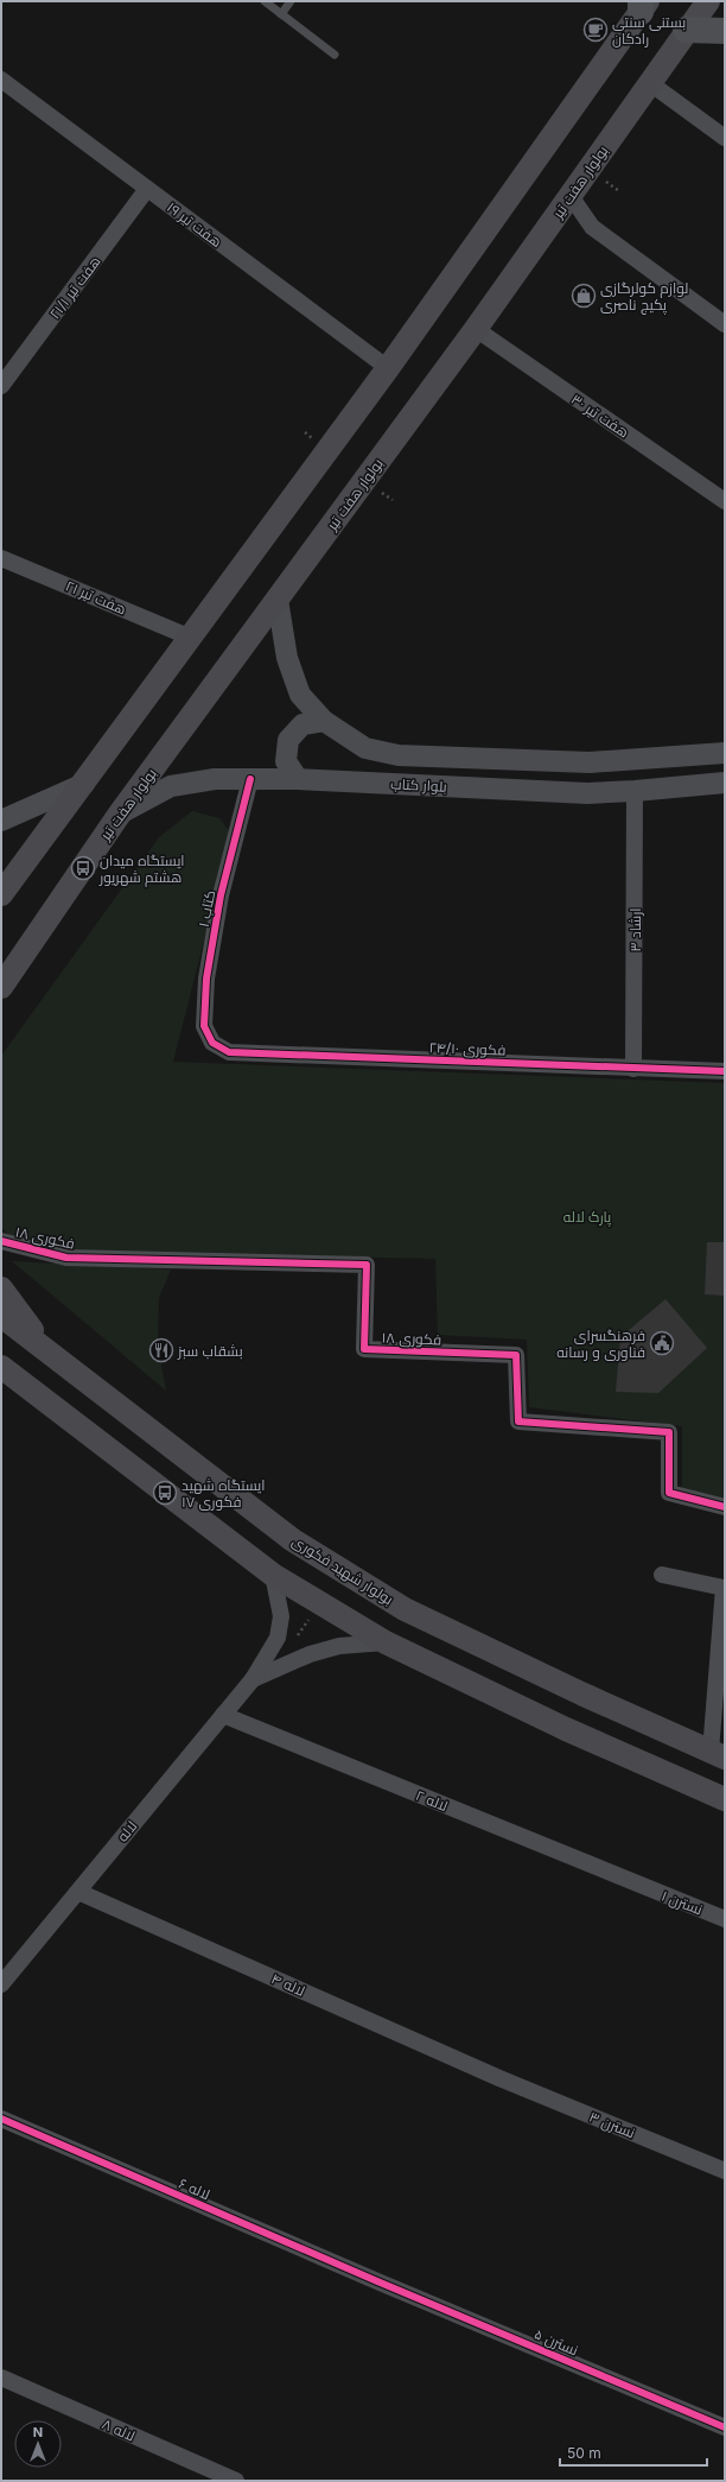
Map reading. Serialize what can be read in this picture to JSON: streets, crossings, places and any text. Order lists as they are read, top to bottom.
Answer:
{
  "streets": {
    "main road": ["بولوار هفت تیر", "بولوار شهید فکوری"],
    "street": [
      "هفت تیر ۱۹",
      "هفت تیر ۲۱/۱",
      "هفت تیر ۳۰",
      "هفت تیر ۲۱",
      "بلوار کتاب",
      "کتاب ۱",
      "ارشاد ۳",
      "فکوری ۲۴/۱۰",
      "فکوری ١٨",
      "لاله ۲",
      "لاله",
      "نسترن ۱",
      "لاله ۴",
      "نسترن ۳",
      "لاله ۶",
      "نسترن ۵",
      "لاله ۸"
    ]
  },
  "crossings": [
    ["بولوار هفت تیر", "هفت تیر ۳۰"],
    ["بولوار هفت تیر", "بلوار کتاب"],
    ["هفت تیر ۱۹", "هفت تیر ۲۱/۱"],
    ["بلوار کتاب", "کتاب ۱"],
    ["بلوار کتاب", "ارشاد ۳"],
    ["کتاب ۱", "فکوری ۲۴/۱۰"],
    ["ارشاد ۳", "فکوری ۲۴/۱۰"],
    ["لاله ۲", "لاله"],
    ["لاله ۲", "نسترن ۱"],
    ["لاله", "لاله ۴"],
    ["لاله ۴", "نسترن ۳"],
    ["لاله ۶", "نسترن ۵"]
  ],
  "parks": ["پارک لاله"],
  "places": {
    "cafe": ["بستنی سنتی رادکان"],
    "shop": ["لوازم کولرگازی پکیج ناصری"],
    "bus stop": ["ایستگاه میدان هشتم شهریور", "ایستگاه شهید فکوری ۱۷"],
    "public building": ["فرهنگسرای فناوری و رسانه"],
    "restaurant": ["بشقاب سبز"]
  },
  "scale_bar": "50 m",
  "north": "top"
}
